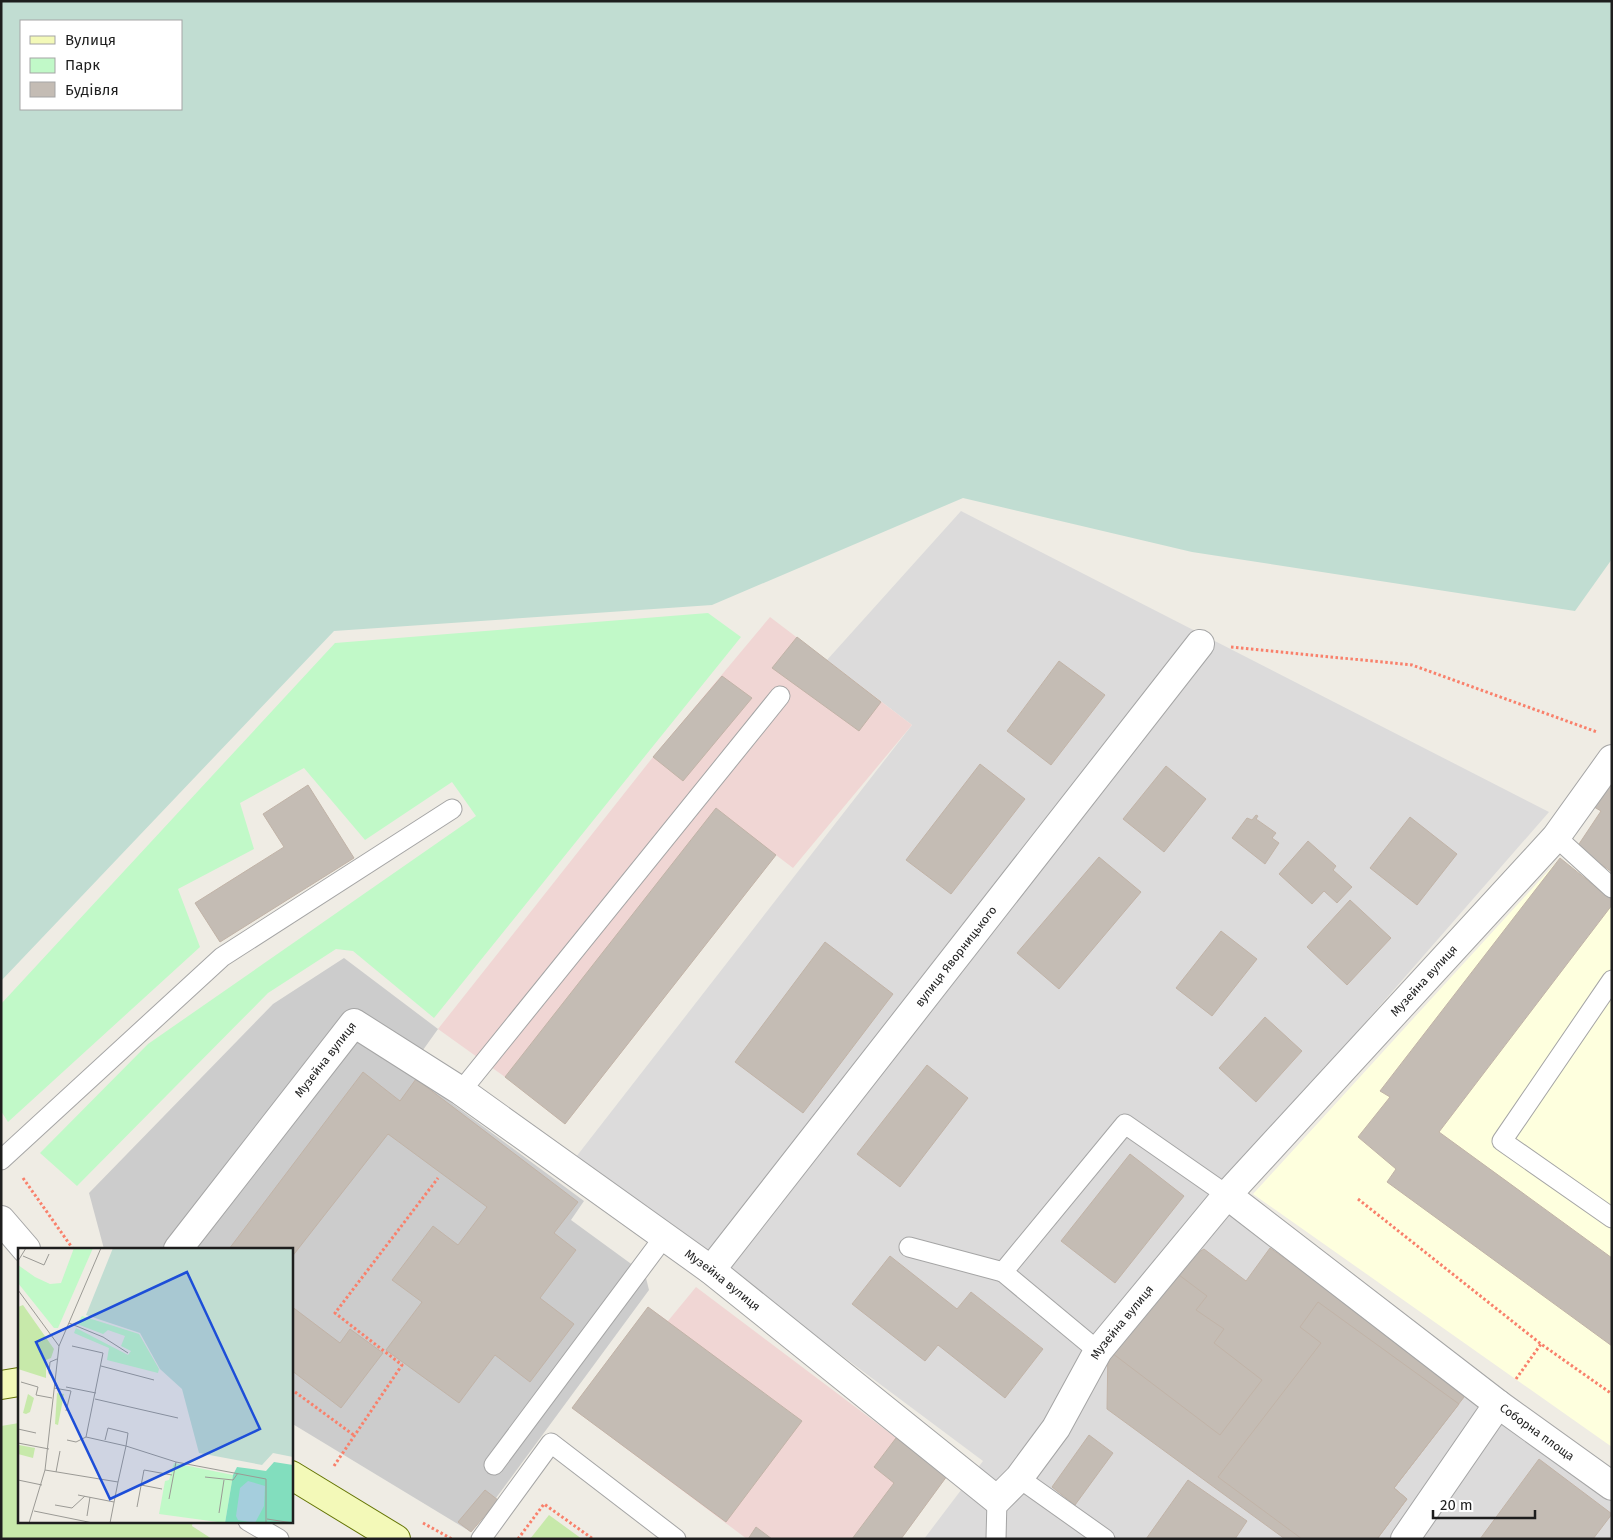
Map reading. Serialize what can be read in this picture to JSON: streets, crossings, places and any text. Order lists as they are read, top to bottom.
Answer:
{
  "streets": {
    "street": ["вулиця Яворницького", "Музейна вулиця", "Соборна площа"]
  },
  "crossings": [
    ["вулиця Яворницького", "Музейна вулиця"]
  ],
  "legend": ["Вулиця", "Парк", "Будівля"],
  "scale_bar": "20 m"
}
